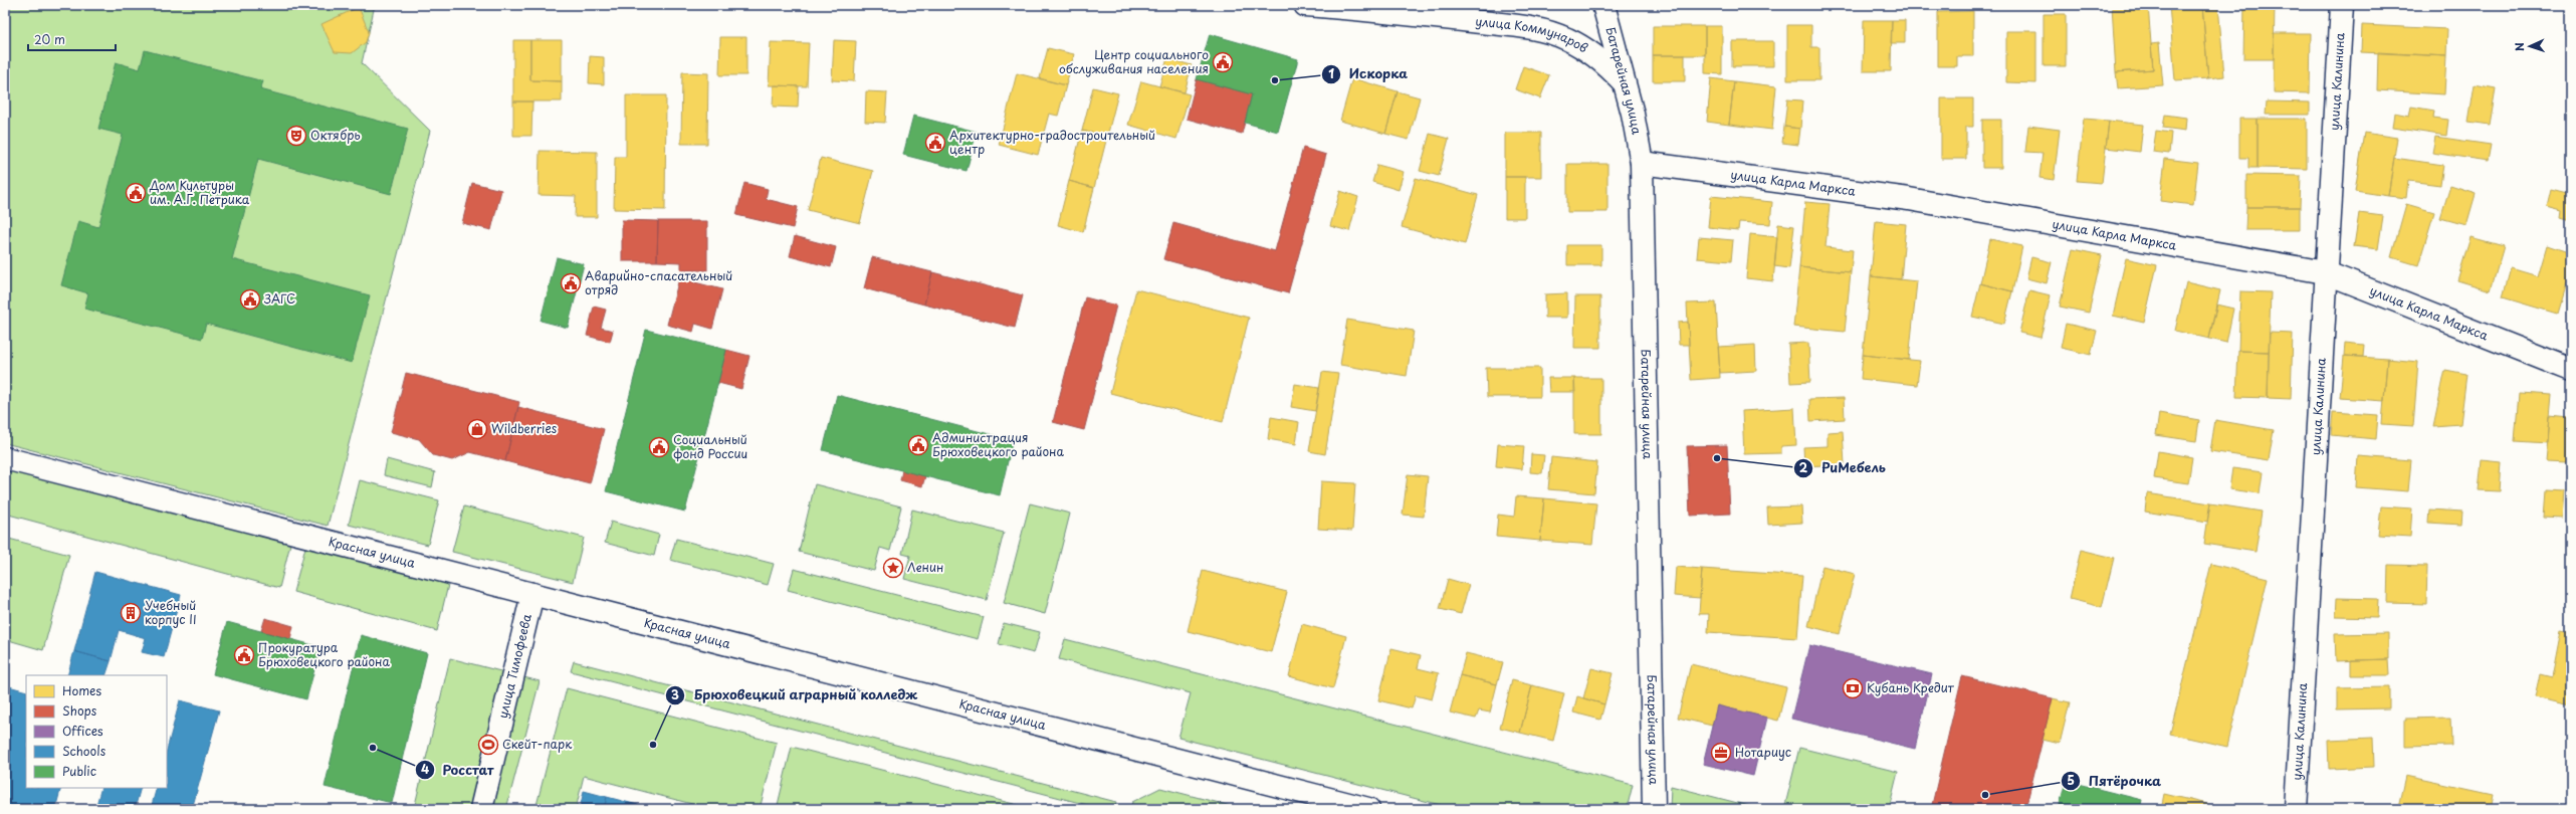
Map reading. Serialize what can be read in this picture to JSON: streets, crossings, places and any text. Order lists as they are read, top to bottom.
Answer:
{
  "streets": {
    "street": [
      "улица Коммунаров",
      "Батарейная улица",
      "улица Калинина",
      "улица Карла Маркса",
      "Красная улица",
      "улица Тимофеева"
    ]
  },
  "crossings": [
    ["улица Коммунаров", "Батарейная улица"],
    ["Батарейная улица", "улица Карла Маркса"],
    ["улица Калинина", "улица Карла Маркса"],
    ["Красная улица", "улица Тимофеева"]
  ],
  "places": {
    "public building": [
      "Центр социального обслуживания населения",
      "Архитектурно-градостроительный центр",
      "Дом Культуры им. А.Г. Петрика",
      "Аварийно-спасательный отряд",
      "ЗАГС",
      "Администрация Брюховецкого района",
      "Социальный фонд России",
      "Прокуратура Брюховецкого района"
    ],
    "other": [
      "Искорка",
      "РиМебель",
      "Брюховецкий аграрный колледж",
      "Росстат",
      "Пятёрочка"
    ],
    "theatre": ["Октябрь"],
    "shop": ["Wildberries"],
    "place": ["Ленин"],
    "building": ["Учебный корпус II"],
    "bank": ["Кубань Кредит"],
    "sports": ["Скейт-парк"],
    "office": ["Нотариус"]
  },
  "legend": [
    "Homes",
    "Shops",
    "Offices",
    "Schools",
    "Public"
  ],
  "scale_bar": "20 m",
  "north": "left"
}
